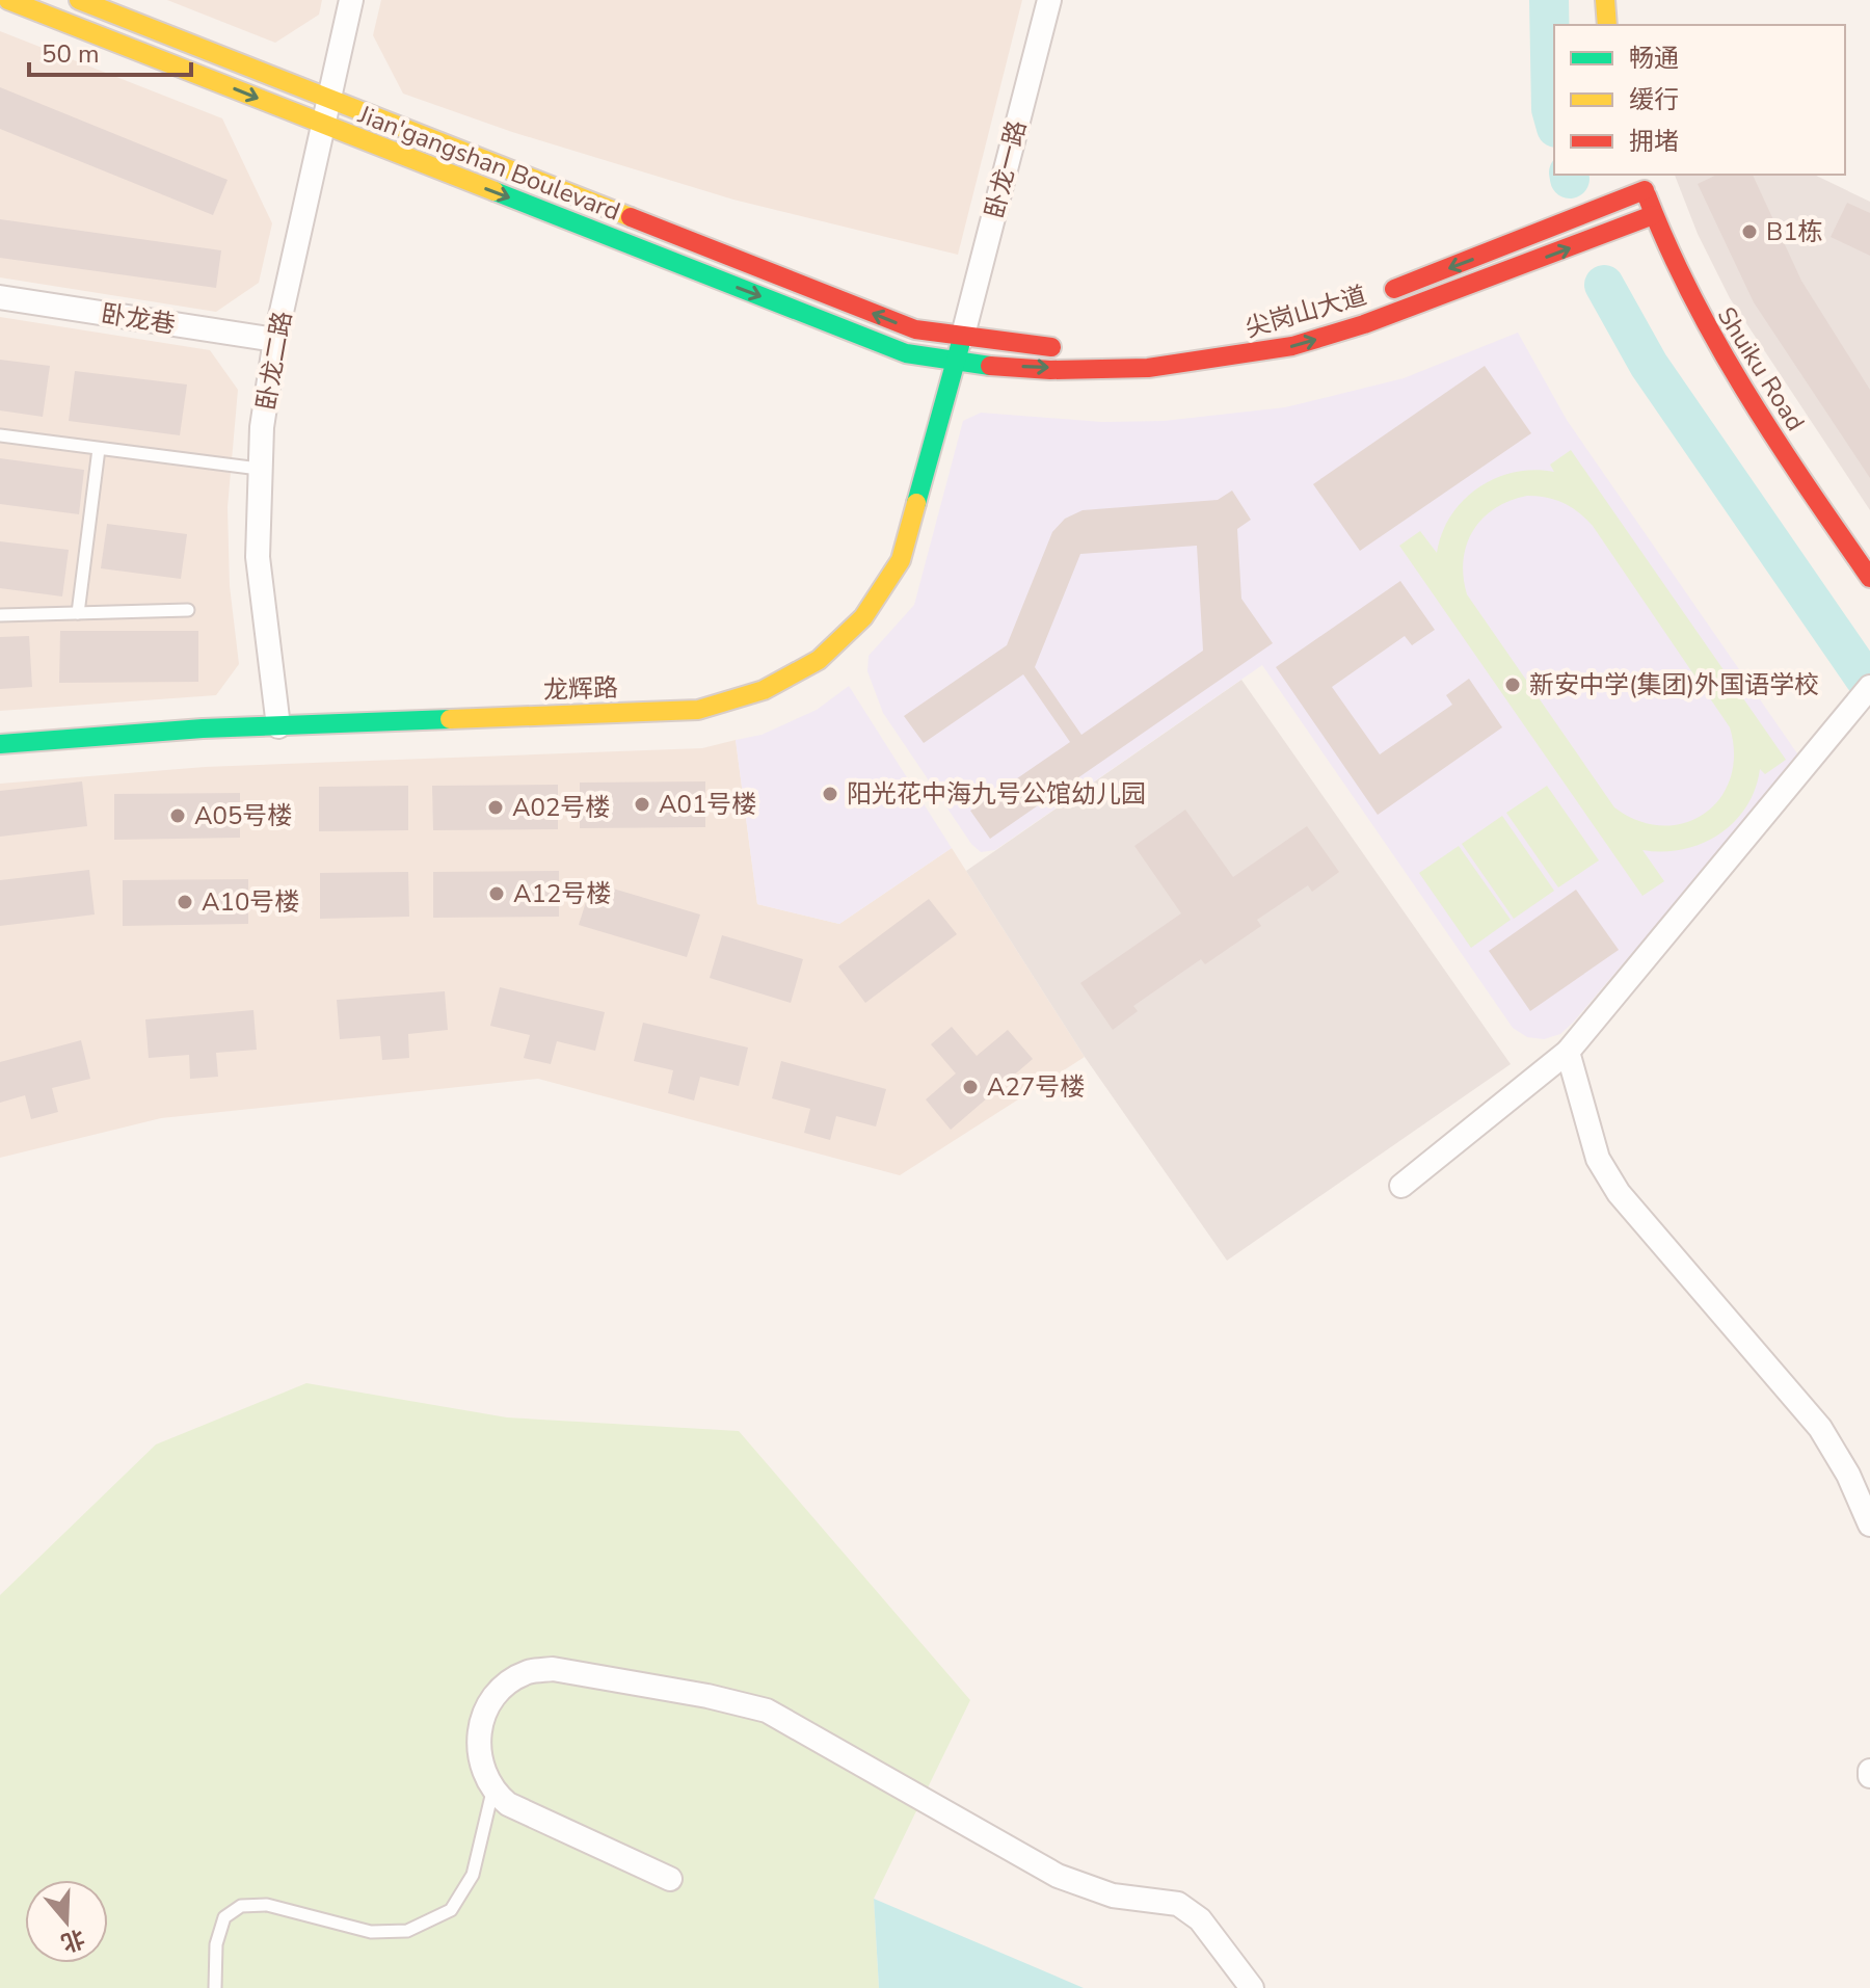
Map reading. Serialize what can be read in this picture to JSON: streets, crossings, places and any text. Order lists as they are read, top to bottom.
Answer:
{
  "streets": {
    "main road": [
      "Jian'gangshan Boulevard",
      "尖岗山大道",
      "Shuiku Road",
      "龙辉路"
    ],
    "street": ["卧龙一路", "卧龙巷", "卧龙二路"]
  },
  "crossings": [
    ["Jian'gangshan Boulevard", "卧龙一路"],
    ["Jian'gangshan Boulevard", "尖岗山大道"],
    ["Jian'gangshan Boulevard", "卧龙二路"],
    ["Jian'gangshan Boulevard", "龙辉路"],
    ["卧龙一路", "龙辉路"],
    ["尖岗山大道", "Shuiku Road"],
    ["尖岗山大道", "龙辉路"],
    ["卧龙巷", "卧龙二路"],
    ["卧龙二路", "龙辉路"]
  ],
  "places": [
    "B1栋",
    "新安中学(集团)外国语学校",
    "阳光花中海九号公馆幼儿园",
    "A01号楼",
    "A02号楼",
    "A05号楼",
    "A12号楼",
    "A10号楼",
    "A27号楼"
  ],
  "legend": ["畅通", "缓行", "拥堵"],
  "scale_bar": "50 m",
  "north": "bottom"
}
